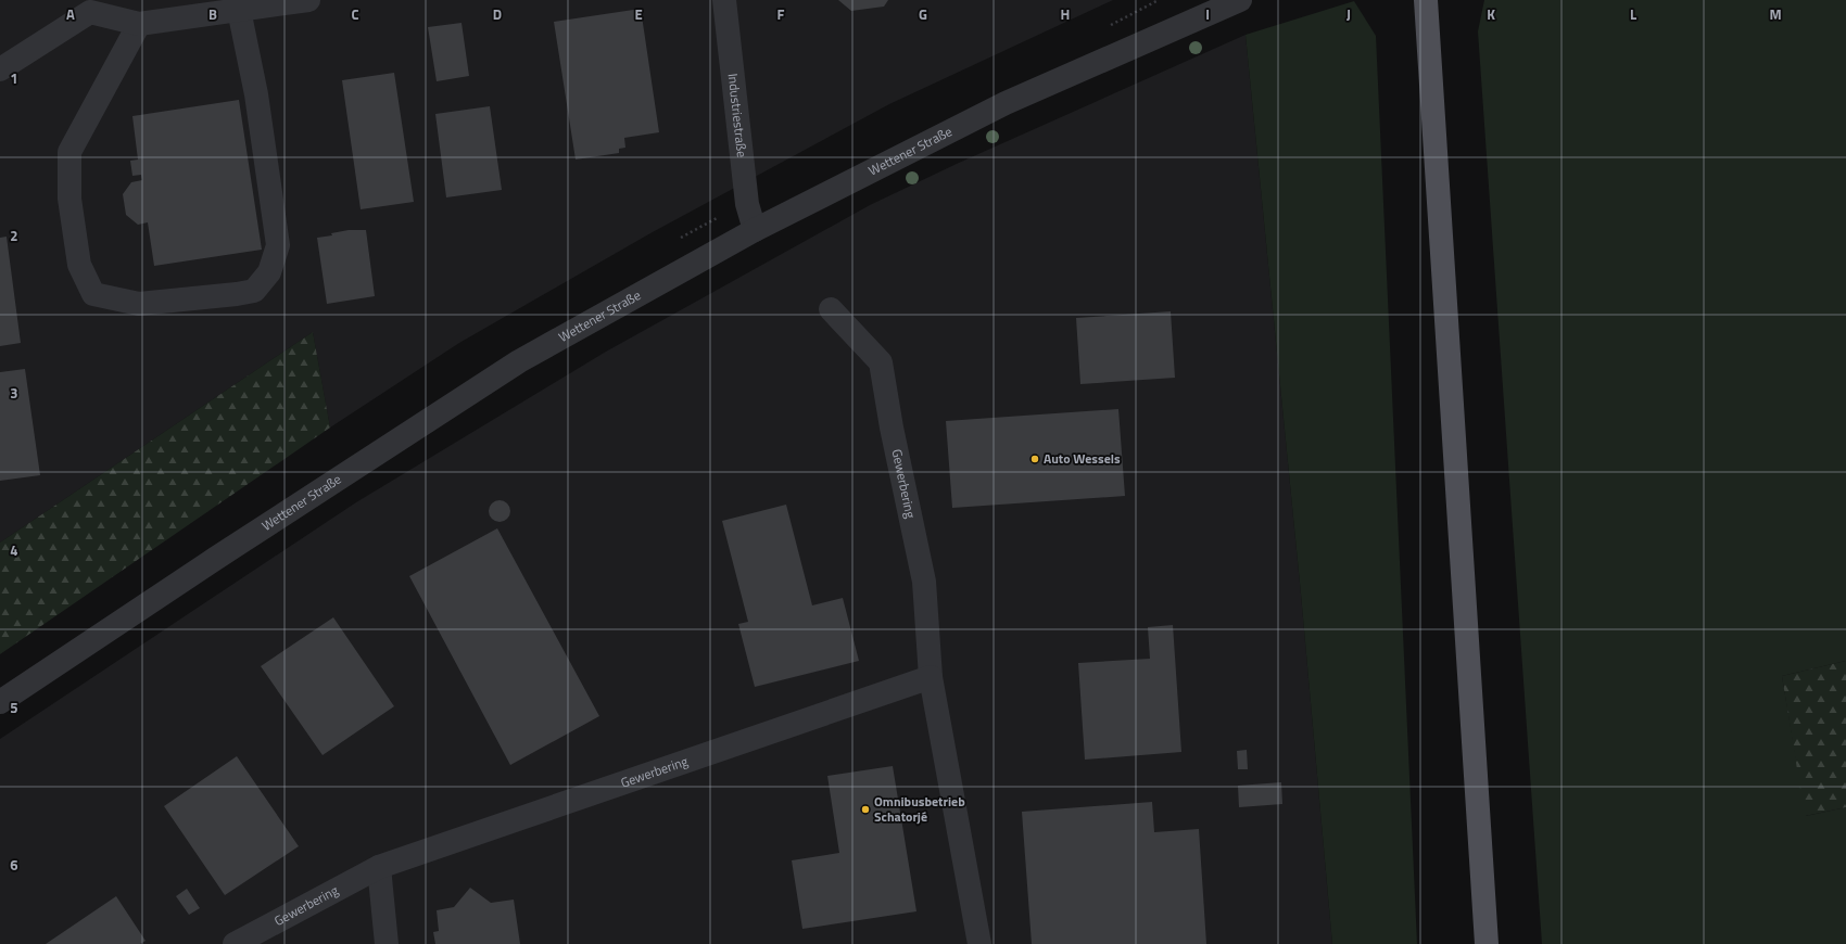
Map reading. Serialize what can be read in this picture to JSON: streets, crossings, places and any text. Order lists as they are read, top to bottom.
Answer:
{
  "streets": {
    "street": ["Industriestraße", "Wettener Straße", "Gewerbering"]
  },
  "crossings": [
    ["Industriestraße", "Wettener Straße"]
  ],
  "places": ["Auto Wessels", "Omnibusbetrieb Schatorjé"],
  "grid": {
    "columns": [
      "A",
      "B",
      "C",
      "D",
      "E",
      "F",
      "G",
      "H",
      "I",
      "J",
      "K",
      "L",
      "M"
    ],
    "rows": [
      "1",
      "2",
      "3",
      "4",
      "5",
      "6"
    ]
  }
}
